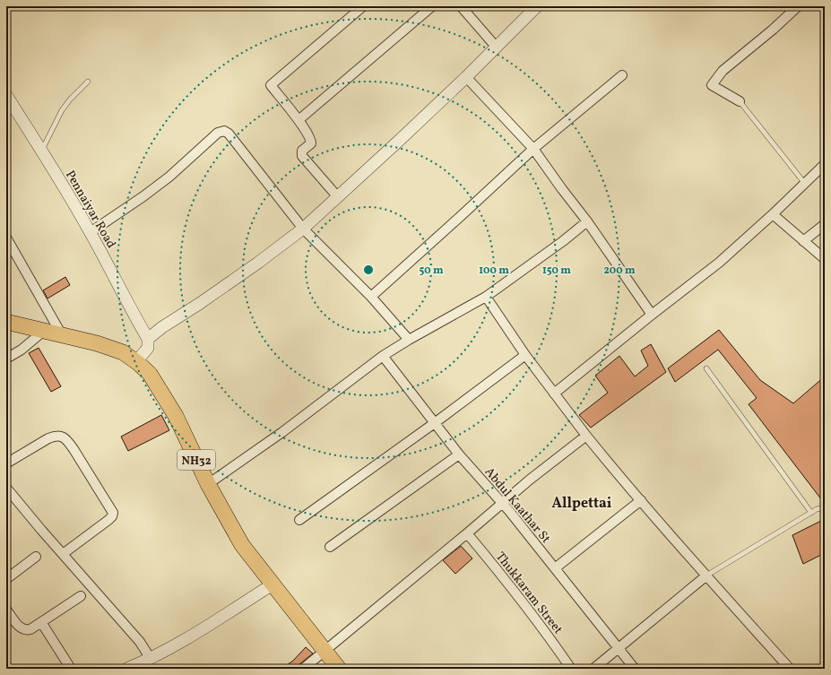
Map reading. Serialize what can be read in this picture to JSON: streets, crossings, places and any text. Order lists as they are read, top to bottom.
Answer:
{
  "streets": {
    "highway": ["NH32"],
    "street": ["Pennaiyar Road", "Abdul Kaathar St", "Thukkaram Street"]
  },
  "districts": ["Allpettai"],
  "rings": [
    "50 m",
    "100 m",
    "150 m",
    "200 m"
  ]
}
